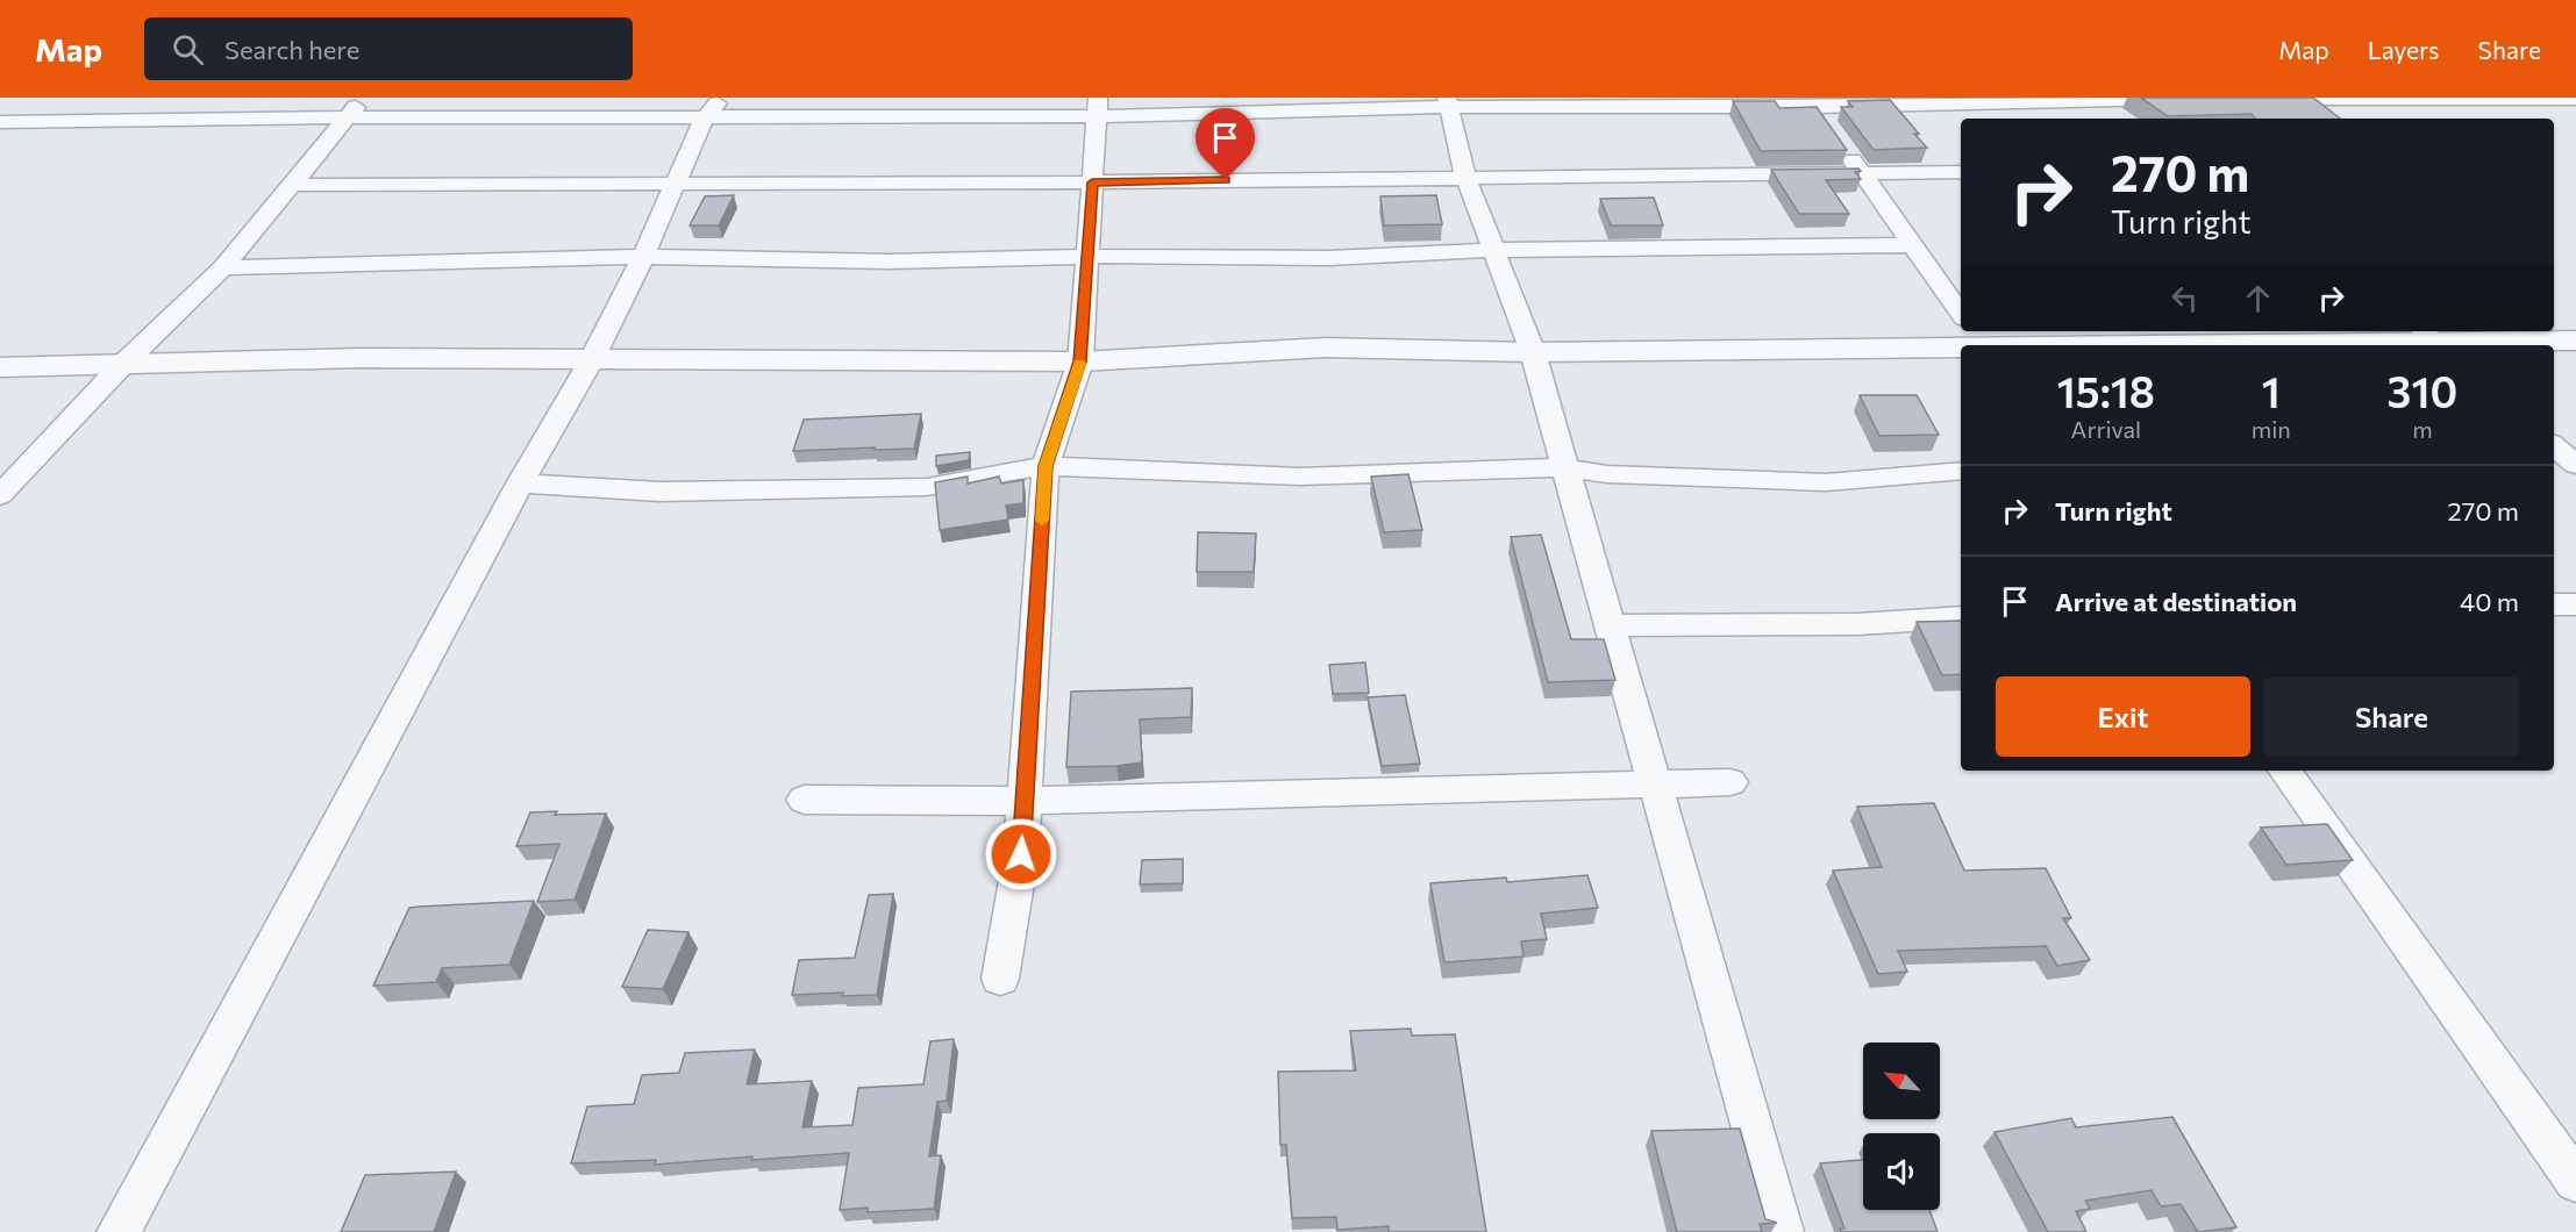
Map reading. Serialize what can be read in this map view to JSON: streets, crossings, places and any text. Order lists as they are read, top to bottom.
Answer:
{
  "north": "top left",
  "page": {
    "header": "Map",
    "search": "Search here",
    "nav": ["Map", "Layers", "Share"],
    "turn": ["270 m", "Turn right"],
    "eta": [
      "15:18",
      "Arrival",
      "1",
      "min",
      "310",
      "m"
    ],
    "list": [
      {
        "name": "Turn right",
        "value": "270 m"
      },
      {
        "name": "Arrive at destination",
        "value": "40 m"
      }
    ],
    "buttons": ["Exit", "Share"]
  }
}
